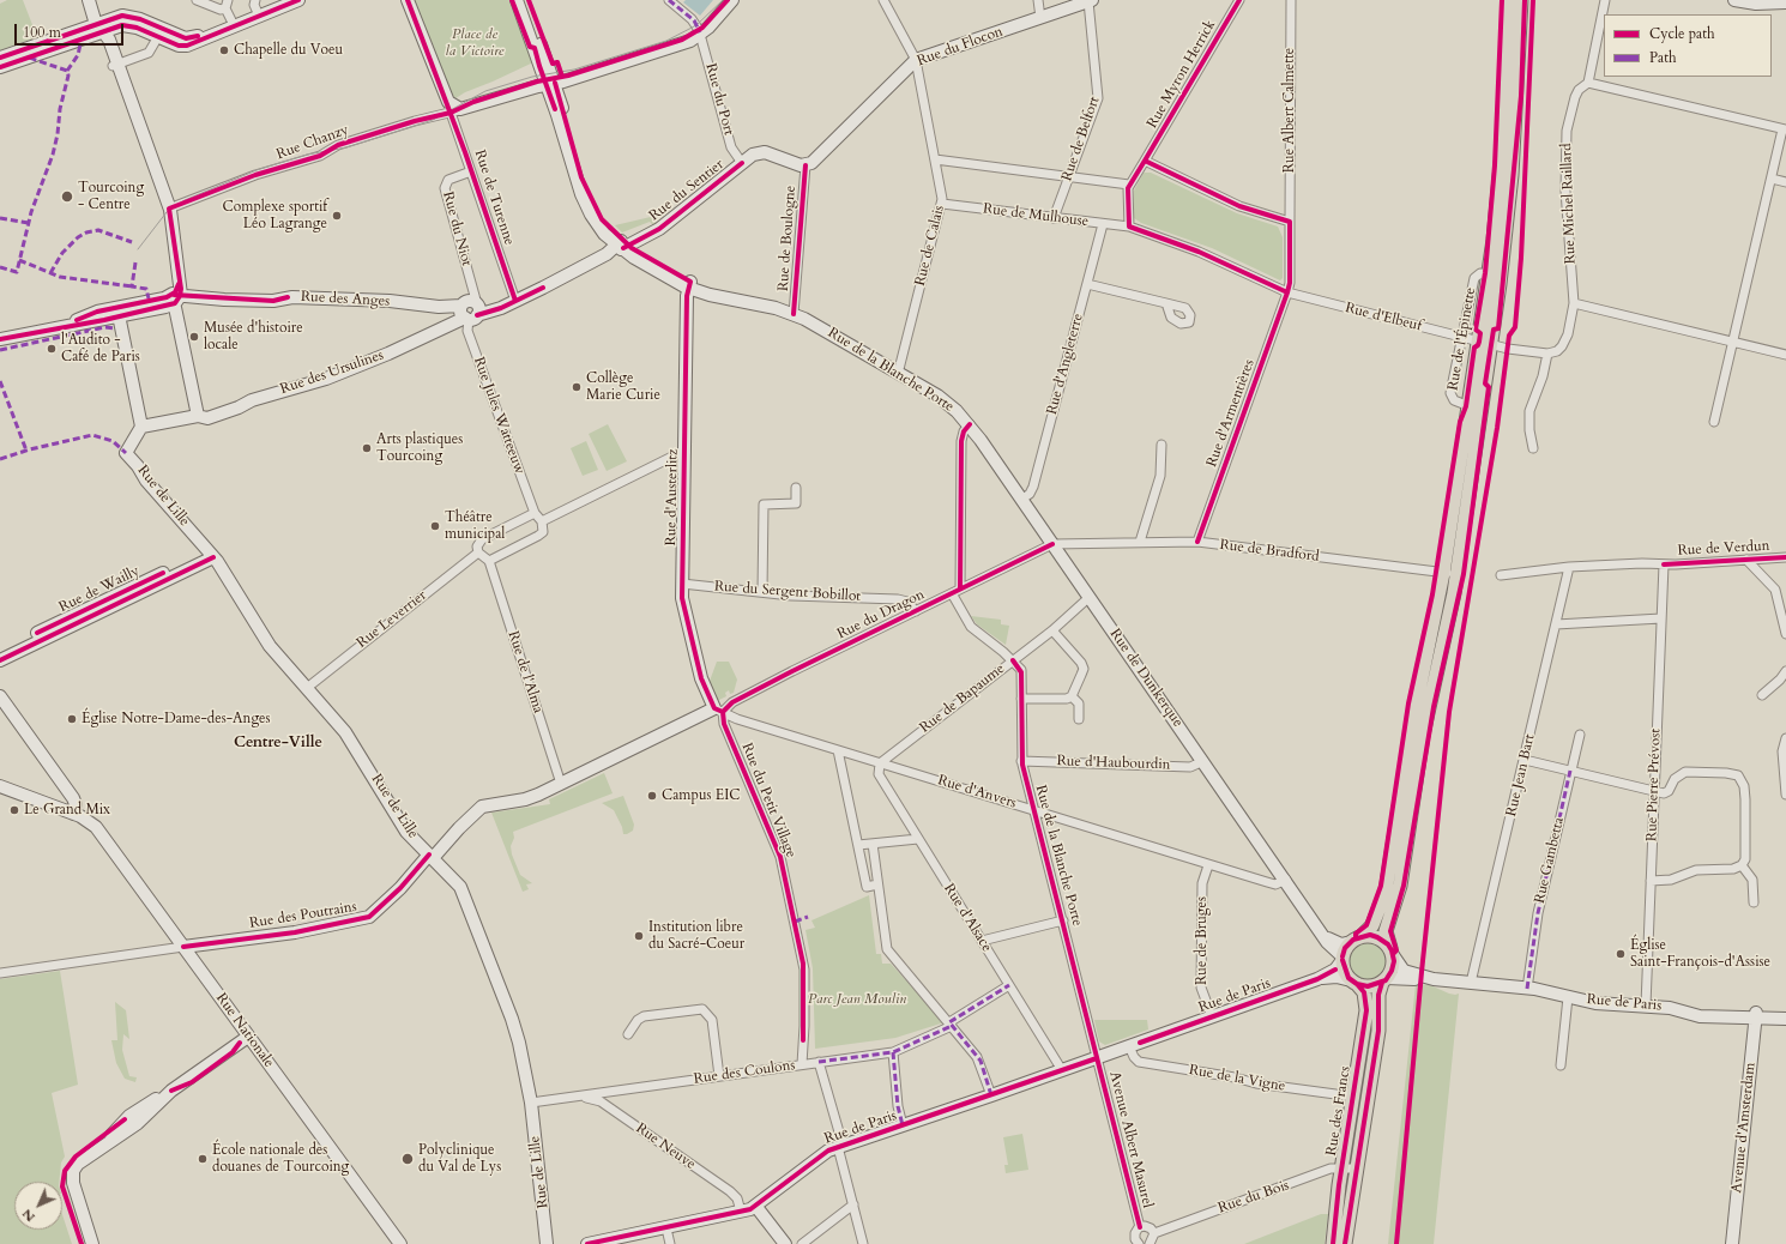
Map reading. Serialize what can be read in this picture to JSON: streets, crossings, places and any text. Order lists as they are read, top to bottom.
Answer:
{
  "streets": {
    "main road": [
      "Rue du Flocon",
      "Rue du Sentier",
      "Rue des Anges",
      "Rue de la Blanche Porte",
      "Rue des Ursulines",
      "Rue de Lille",
      "Rue d'Austerlitz",
      "Rue de Wailly",
      "Rue du Dragon",
      "Rue de Dunkerque",
      "Rue des Poutrains",
      "Rue de Paris",
      "Rue Nationale",
      "Rue des Francs",
      "Avenue d'Amsterdam"
    ],
    "street": [
      "Rue Myron Herrick",
      "Rue du Port",
      "Rue Albert Calmette",
      "Rue de Belfort",
      "Rue Chanzy",
      "Rue de Turenne",
      "Rue Michel Raillard",
      "Rue de Mulhouse",
      "Rue du Niot",
      "Rue de Boulogne",
      "Rue de Calais",
      "Rue d'Elbeuf",
      "Rue de l'Épinette",
      "Rue d'Angleterre",
      "Rue d'Armentières",
      "Rue Jules Watteeuw",
      "Rue de Verdun",
      "Rue de Bradford",
      "Rue du Sergent Bobillot",
      "Rue Leverrier",
      "Rue de l'Alma",
      "Rue de Bapaume",
      "Rue d'Haubourdin",
      "Rue Jean Bart",
      "Rue Pierre Prévost",
      "Rue d'Anvers",
      "Rue du Petit Village",
      "Rue Gambetta",
      "Rue d'Alsace",
      "Rue de Bruges",
      "Rue des Coulons",
      "Rue de la Vigne",
      "Avenue Albert Masurel",
      "Rue Neuve",
      "Rue du Bois"
    ]
  },
  "crossings": [
    ["Rue du Flocon", "Rue de Belfort"],
    ["Rue du Flocon", "Rue du Sentier"],
    ["Rue du Flocon", "Rue de Boulogne"],
    ["Rue du Flocon", "Rue de Calais"],
    ["Rue du Port", "Rue du Sentier"],
    ["Rue Albert Calmette", "Rue de Mulhouse"],
    ["Rue Albert Calmette", "Rue d'Elbeuf"],
    ["Rue Albert Calmette", "Rue d'Armentières"],
    ["Rue de Belfort", "Rue de Mulhouse"],
    ["Rue Chanzy", "Rue de Turenne"],
    ["Rue du Sentier", "Rue de Boulogne"],
    ["Rue du Sentier", "Rue de la Blanche Porte"],
    ["Rue du Sentier", "Rue des Ursulines"],
    ["Rue de Turenne", "Rue du Niot"],
    ["Rue de Turenne", "Rue des Ursulines"],
    ["Rue de Mulhouse", "Rue de Calais"],
    ["Rue de Mulhouse", "Rue d'Elbeuf"],
    ["Rue de Mulhouse", "Rue d'Angleterre"],
    ["Rue de Mulhouse", "Rue d'Armentières"],
    ["Rue du Niot", "Rue des Anges"],
    ["Rue du Niot", "Rue des Ursulines"],
    ["Rue du Niot", "Rue Jules Watteeuw"],
    ["Rue de Boulogne", "Rue de la Blanche Porte"],
    ["Rue de Calais", "Rue de la Blanche Porte"],
    ["Rue des Anges", "Rue des Ursulines"],
    ["Rue des Anges", "Rue Jules Watteeuw"],
    ["Rue d'Elbeuf", "Rue de l'Épinette"],
    ["Rue d'Elbeuf", "Rue d'Armentières"],
    ["Rue d'Angleterre", "Rue de Dunkerque"],
    ["Rue de la Blanche Porte", "Rue des Ursulines"],
    ["Rue de la Blanche Porte", "Rue d'Austerlitz"],
    ["Rue de la Blanche Porte", "Rue de Dunkerque"],
    ["Rue de la Blanche Porte", "Rue de Bapaume"],
    ["Rue de la Blanche Porte", "Rue d'Haubourdin"],
    ["Rue de la Blanche Porte", "Rue d'Anvers"],
    ["Rue de la Blanche Porte", "Rue de Paris"],
    ["Rue de la Blanche Porte", "Avenue Albert Masurel"],
    ["Rue des Ursulines", "Rue Jules Watteeuw"],
    ["Rue des Ursulines", "Rue de Lille"],
    ["Rue d'Armentières", "Rue de Bradford"],
    ["Rue Jules Watteeuw", "Rue Leverrier"],
    ["Rue de Lille", "Rue de Wailly"],
    ["Rue de Lille", "Rue du Dragon"],
    ["Rue de Lille", "Rue Leverrier"],
    ["Rue de Lille", "Rue des Poutrains"],
    ["Rue de Lille", "Rue des Coulons"],
    ["Rue d'Austerlitz", "Rue du Sergent Bobillot"],
    ["Rue d'Austerlitz", "Rue du Dragon"],
    ["Rue d'Austerlitz", "Rue d'Anvers"],
    ["Rue d'Austerlitz", "Rue du Petit Village"],
    ["Rue de Verdun", "Rue Jean Bart"],
    ["Rue de Verdun", "Rue Pierre Prévost"],
    ["Rue de Bradford", "Rue du Dragon"],
    ["Rue de Bradford", "Rue de Dunkerque"],
    ["Rue du Sergent Bobillot", "Rue du Dragon"],
    ["Rue du Dragon", "Rue de l'Alma"],
    ["Rue du Dragon", "Rue de Dunkerque"],
    ["Rue du Dragon", "Rue d'Anvers"],
    ["Rue du Dragon", "Rue du Petit Village"],
    ["Rue du Dragon", "Rue des Poutrains"],
    ["Rue de Dunkerque", "Rue de Bapaume"],
    ["Rue de Dunkerque", "Rue d'Haubourdin"],
    ["Rue de Dunkerque", "Rue d'Anvers"],
    ["Rue de Dunkerque", "Rue de Paris"],
    ["Rue de Dunkerque", "Rue des Francs"],
    ["Rue de Bapaume", "Rue d'Anvers"],
    ["Rue de Bapaume", "Rue d'Alsace"],
    ["Rue Jean Bart", "Rue de Paris"],
    ["Rue Pierre Prévost", "Rue de Paris"],
    ["Rue d'Anvers", "Rue du Petit Village"],
    ["Rue d'Anvers", "Rue d'Alsace"],
    ["Rue d'Anvers", "Rue de Bruges"],
    ["Rue du Petit Village", "Rue des Coulons"],
    ["Rue Gambetta", "Rue de Paris"],
    ["Rue des Poutrains", "Rue Nationale"],
    ["Rue d'Alsace", "Rue de Paris"],
    ["Rue d'Alsace", "Rue des Coulons"],
    ["Rue de Bruges", "Rue de Paris"],
    ["Rue de Paris", "Rue de la Vigne"],
    ["Rue de Paris", "Rue des Francs"],
    ["Rue de Paris", "Avenue d'Amsterdam"],
    ["Rue de Paris", "Avenue Albert Masurel"],
    ["Rue de Paris", "Rue Neuve"],
    ["Rue des Coulons", "Rue Neuve"],
    ["Rue de la Vigne", "Rue des Francs"],
    ["Rue des Francs", "Rue du Bois"]
  ],
  "districts": ["Centre-Ville"],
  "parks": ["Place de la Victoire", "Parc Jean Moulin"],
  "places": [
    "Chapelle du Voeu",
    "Tourcoing - Centre",
    "Complexe sportif Léo Lagrange",
    "Musée d'histoire locale",
    "l'Audito - Café de Paris",
    "Collège Marie Curie",
    "Arts plastiques Tourcoing",
    "Théâtre municipal",
    "Église Notre-Dame-des-Anges",
    "Campus EIC",
    "Le Grand Mix",
    "Institution libre du Sacré-Coeur",
    "Église Saint-François-d'Assise",
    "École nationale des douanes de Tourcoing",
    "Polyclinique du Val de Lys"
  ],
  "legend": ["Cycle path", "Path"],
  "scale_bar": "100 m",
  "north": "bottom left"
}
